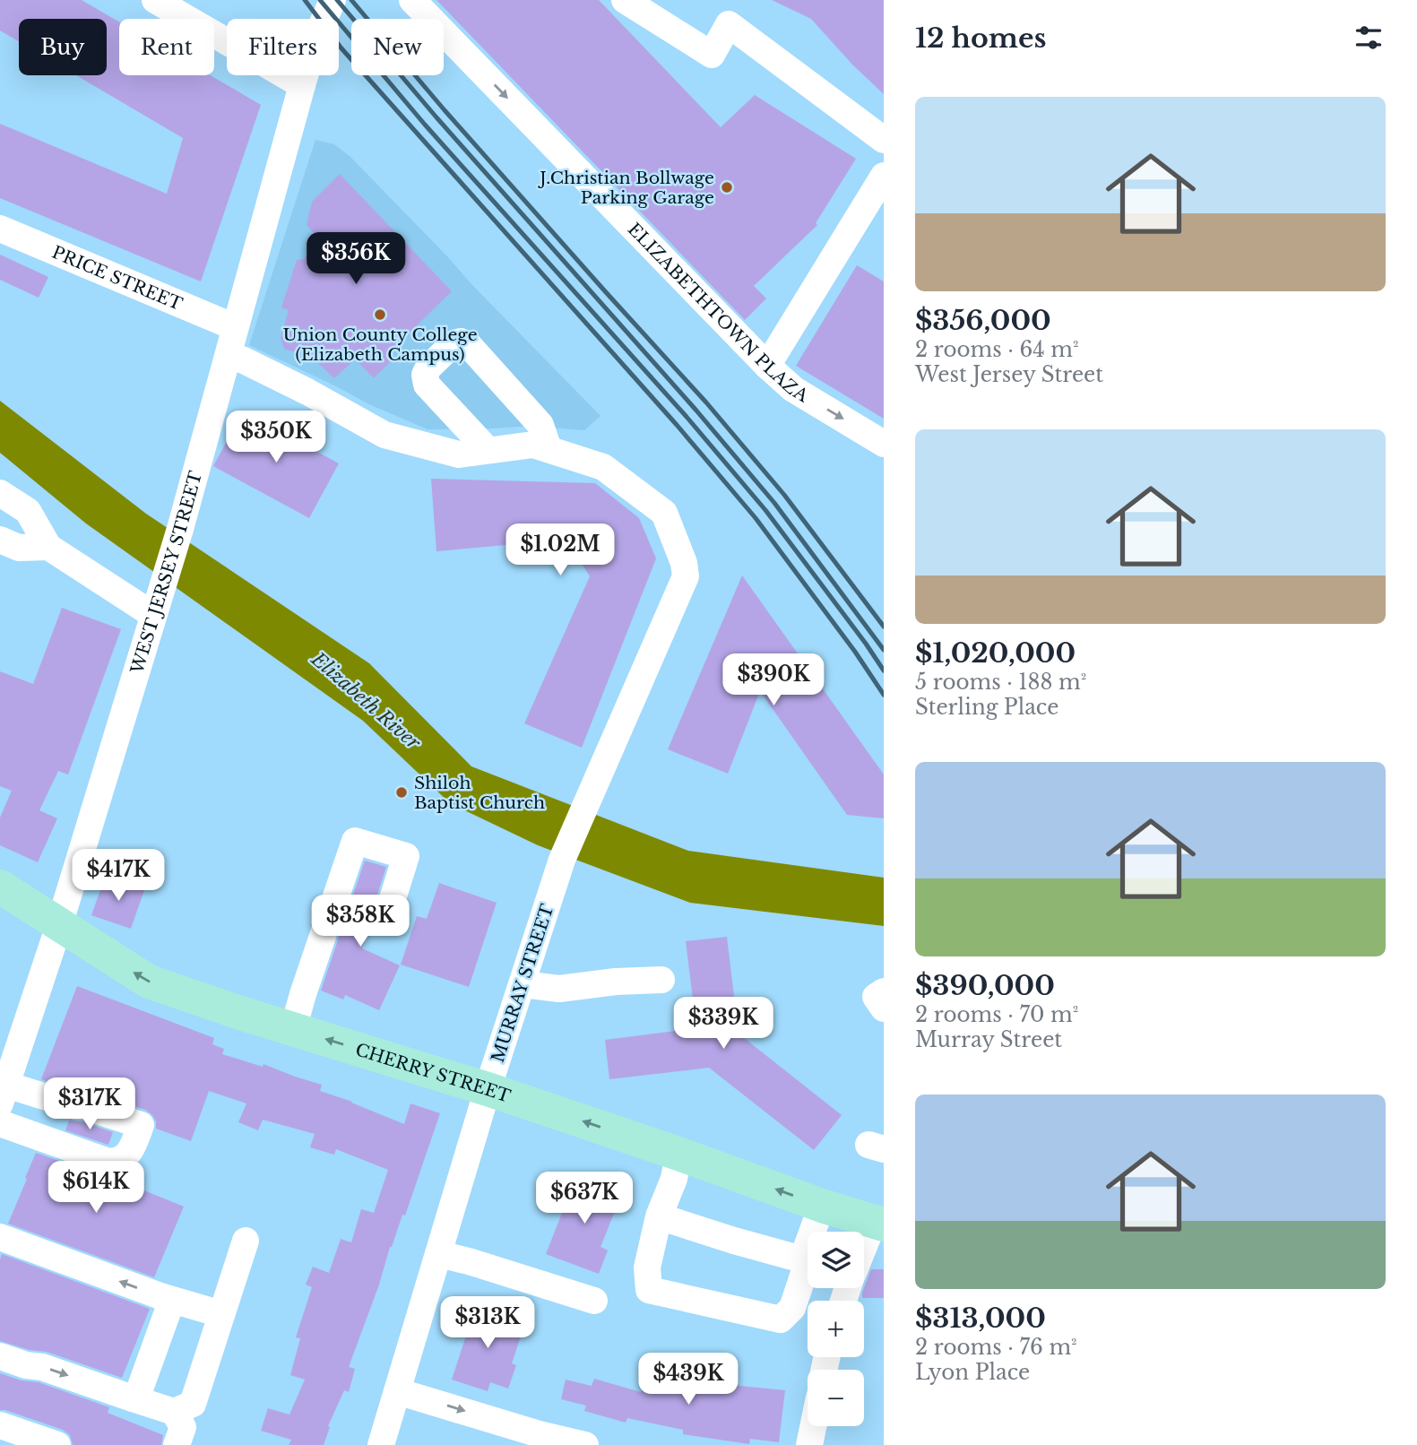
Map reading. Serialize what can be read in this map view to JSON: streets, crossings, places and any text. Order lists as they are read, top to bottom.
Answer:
{
  "streets": {
    "main road": ["CHERRY STREET"],
    "street": [
      "PRICE STREET",
      "ELIZABETHTOWN PLAZA",
      "WEST JERSEY STREET",
      "MURRAY STREET"
    ]
  },
  "crossings": [
    ["PRICE STREET", "WEST JERSEY STREET"],
    ["WEST JERSEY STREET", "CHERRY STREET"],
    ["MURRAY STREET", "CHERRY STREET"]
  ],
  "one_way": ["ELIZABETHTOWN PLAZA", "CHERRY STREET"],
  "water": ["Elizabeth River"],
  "places": ["J.Christian Bollwage Parking Garage", "Union County College (Elizabeth Campus)", "Shiloh Baptist Church"],
  "page": {
    "heading": "12 homes",
    "chip": [
      "Buy",
      "Rent",
      "Filters",
      "New"
    ],
    "list": [
      {
        "name": "$356,000",
        "note": "2 rooms · 64 m² · West Jersey Street"
      },
      {
        "name": "$1,020,000",
        "note": "5 rooms · 188 m² · Sterling Place"
      },
      {
        "name": "$390,000",
        "note": "2 rooms · 70 m² · Murray Street"
      },
      {
        "name": "$313,000",
        "note": "2 rooms · 76 m² · Lyon Place"
      }
    ],
    "price": [
      "$356K",
      "$350K",
      "$1.02M",
      "$390K",
      "$417K",
      "$358K",
      "$339K",
      "$317K",
      "$614K",
      "$637K",
      "$313K",
      "$439K"
    ],
    "map_buttons": ["+", "−"]
  }
}
